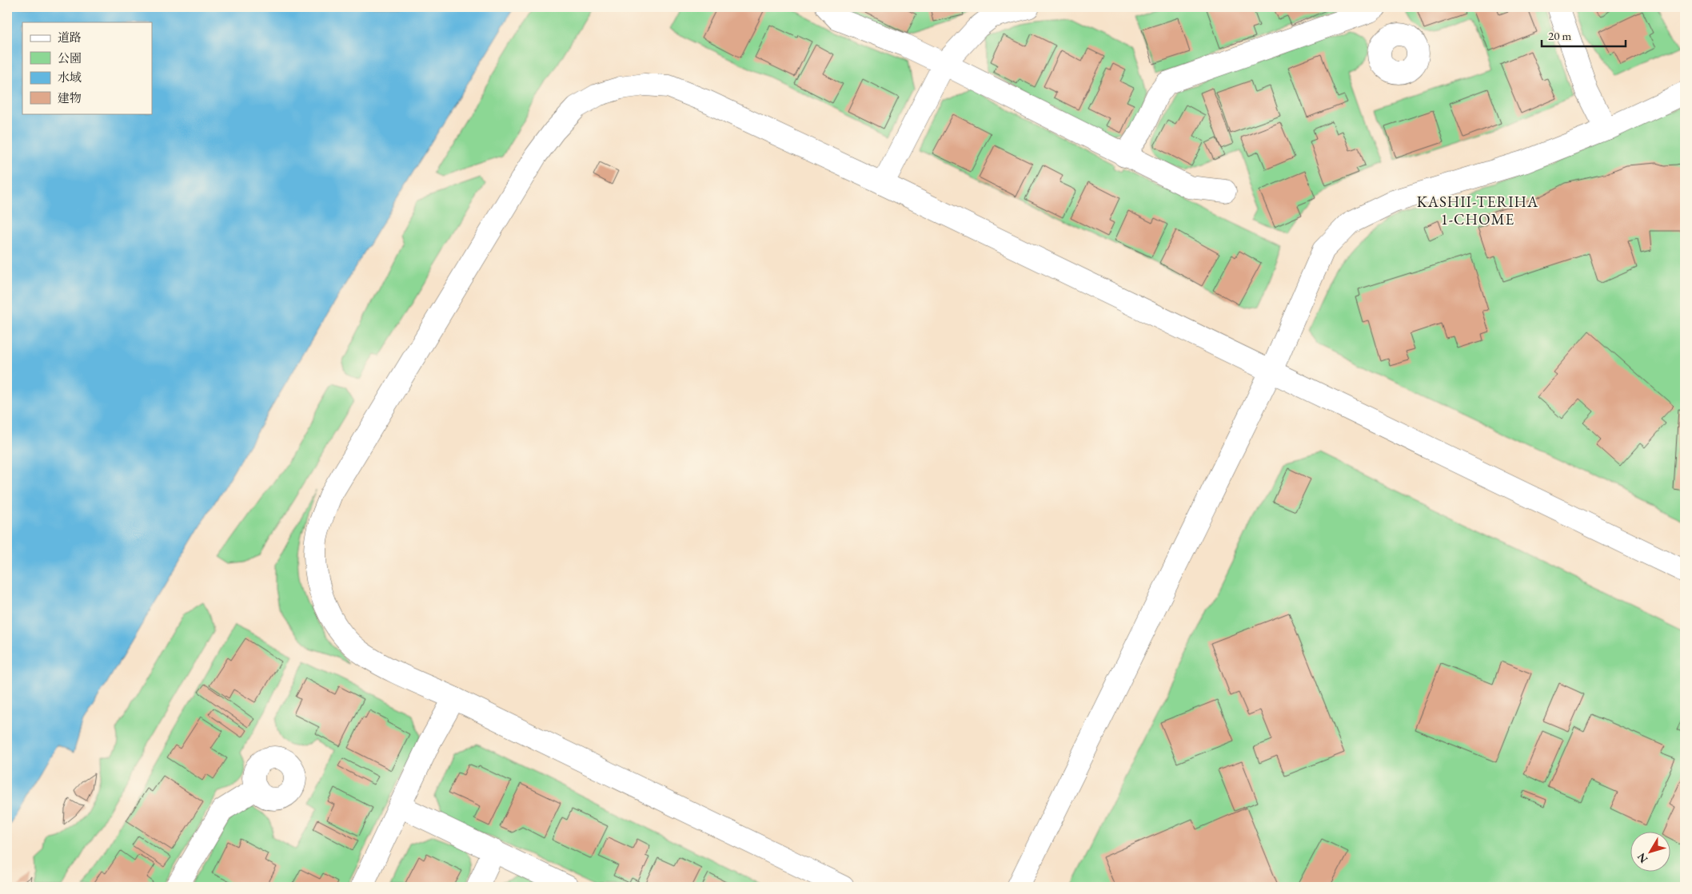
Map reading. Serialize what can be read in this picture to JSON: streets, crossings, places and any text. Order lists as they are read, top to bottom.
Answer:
{
  "districts": ["KASHII-TERIHA 1-CHOME"],
  "legend": [
    "道路",
    "公園",
    "水域",
    "建物"
  ],
  "scale_bar": "20 m",
  "north": "bottom left"
}
